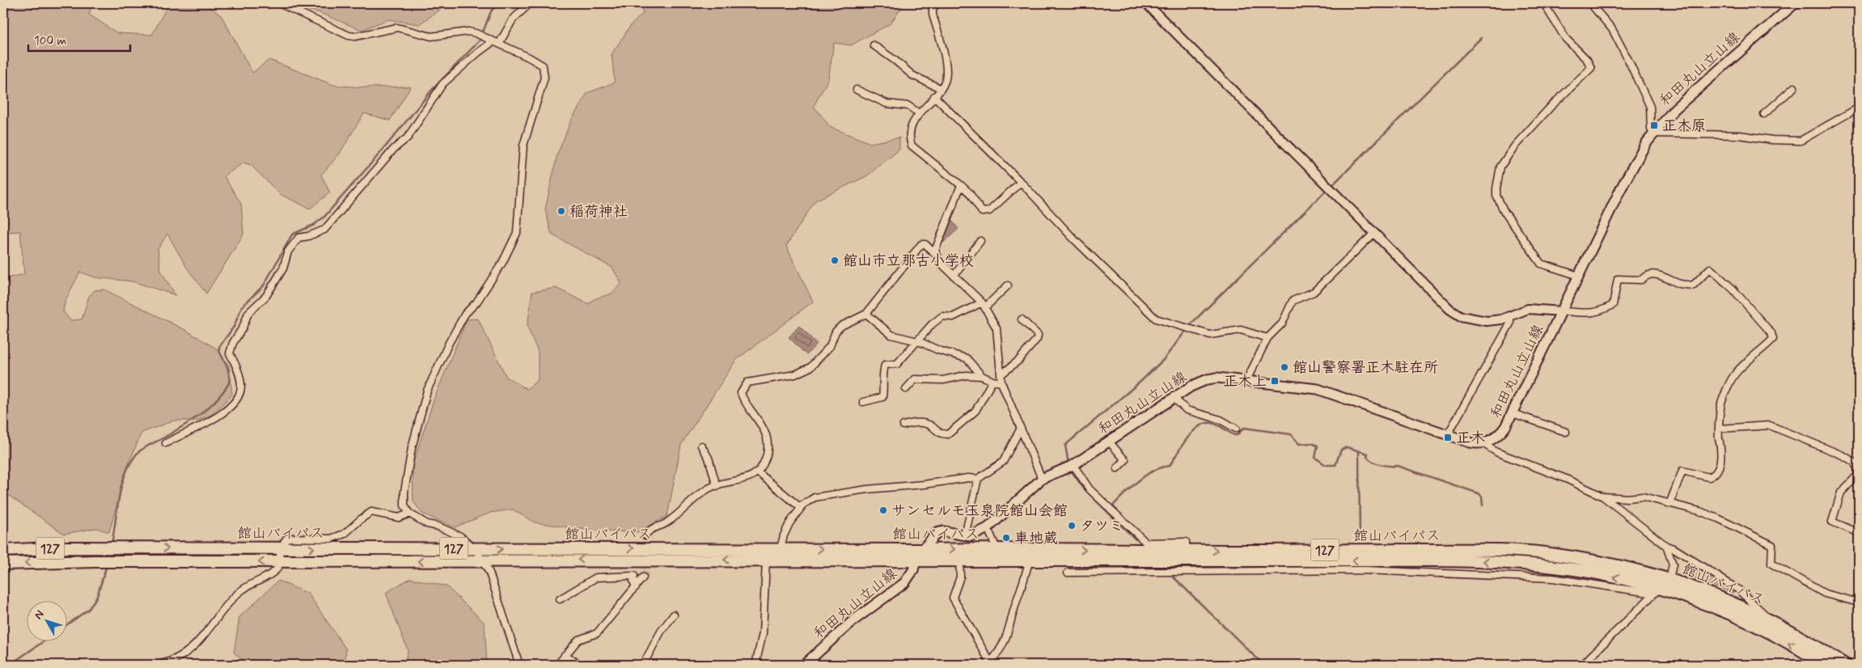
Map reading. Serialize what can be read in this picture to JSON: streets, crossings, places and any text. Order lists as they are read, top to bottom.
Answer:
{
  "streets": {
    "highway": ["館山バイパス", "127"],
    "main road": ["和田丸山立山線"]
  },
  "crossings": [
    ["和田丸山立山線", "館山バイパス"]
  ],
  "places": {
    "transit": ["正木原", "正木上", "正木"],
    "other": [
      "稲荷神社",
      "館山市立那古小学校",
      "館山警察署正木駐在所",
      "サンセルモ玉泉院館山会館",
      "タツミ",
      "車地蔵"
    ]
  },
  "scale_bar": "100 m",
  "north": "top left"
}
